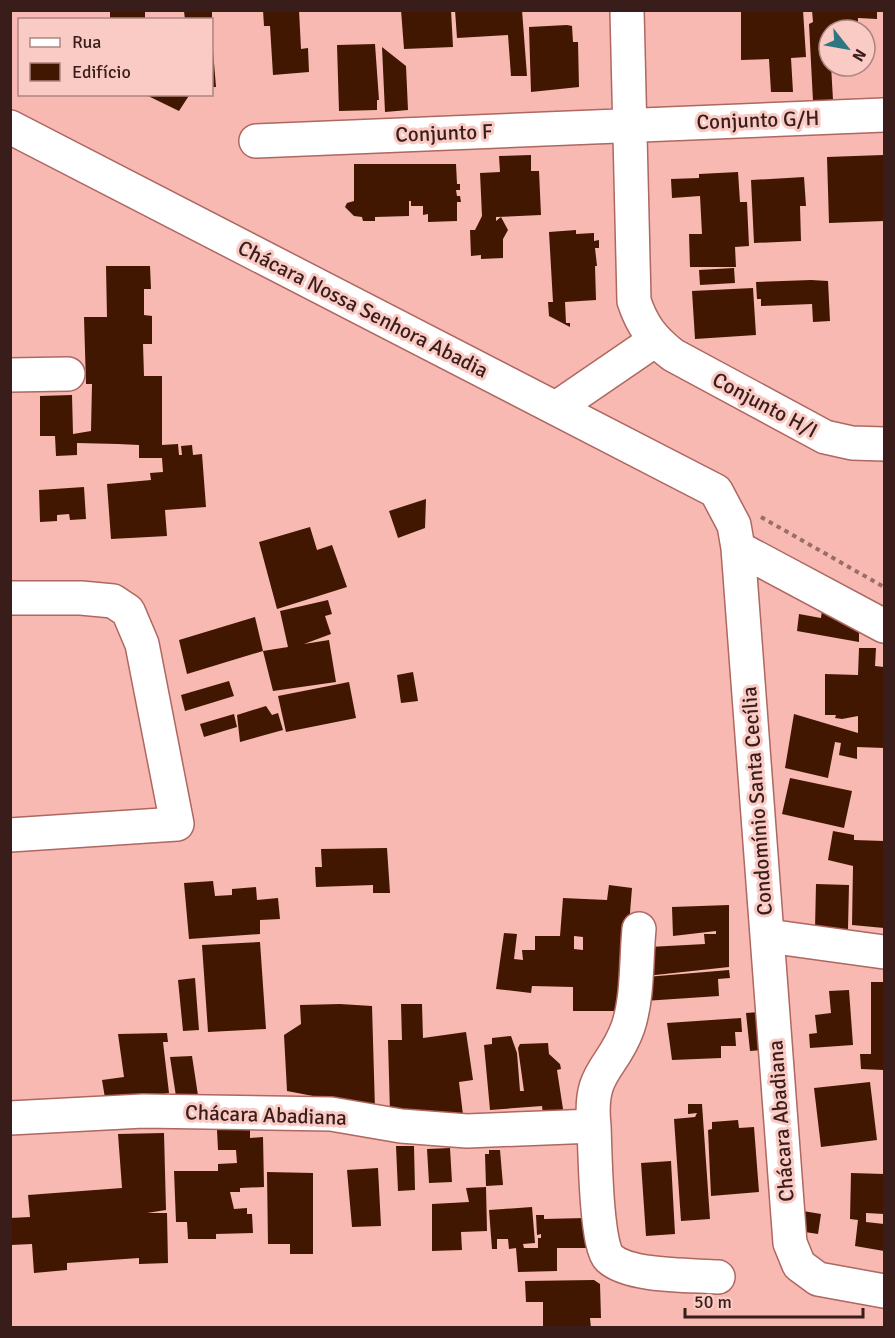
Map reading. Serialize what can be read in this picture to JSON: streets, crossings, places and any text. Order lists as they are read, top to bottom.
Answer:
{
  "streets": {
    "street": [
      "Conjunto G/H",
      "Conjunto F",
      "Chácara Nossa Senhora Abadia",
      "Conjunto H/I",
      "Condomínio Santa Cecília",
      "Chácara Abadiana"
    ]
  },
  "crossings": [
    ["Conjunto G/H", "Conjunto F"],
    ["Chácara Nossa Senhora Abadia", "Condomínio Santa Cecília"],
    ["Condomínio Santa Cecília", "Chácara Abadiana"]
  ],
  "legend": ["Rua", "Edifício"],
  "scale_bar": "50 m",
  "north": "bottom right"
}
